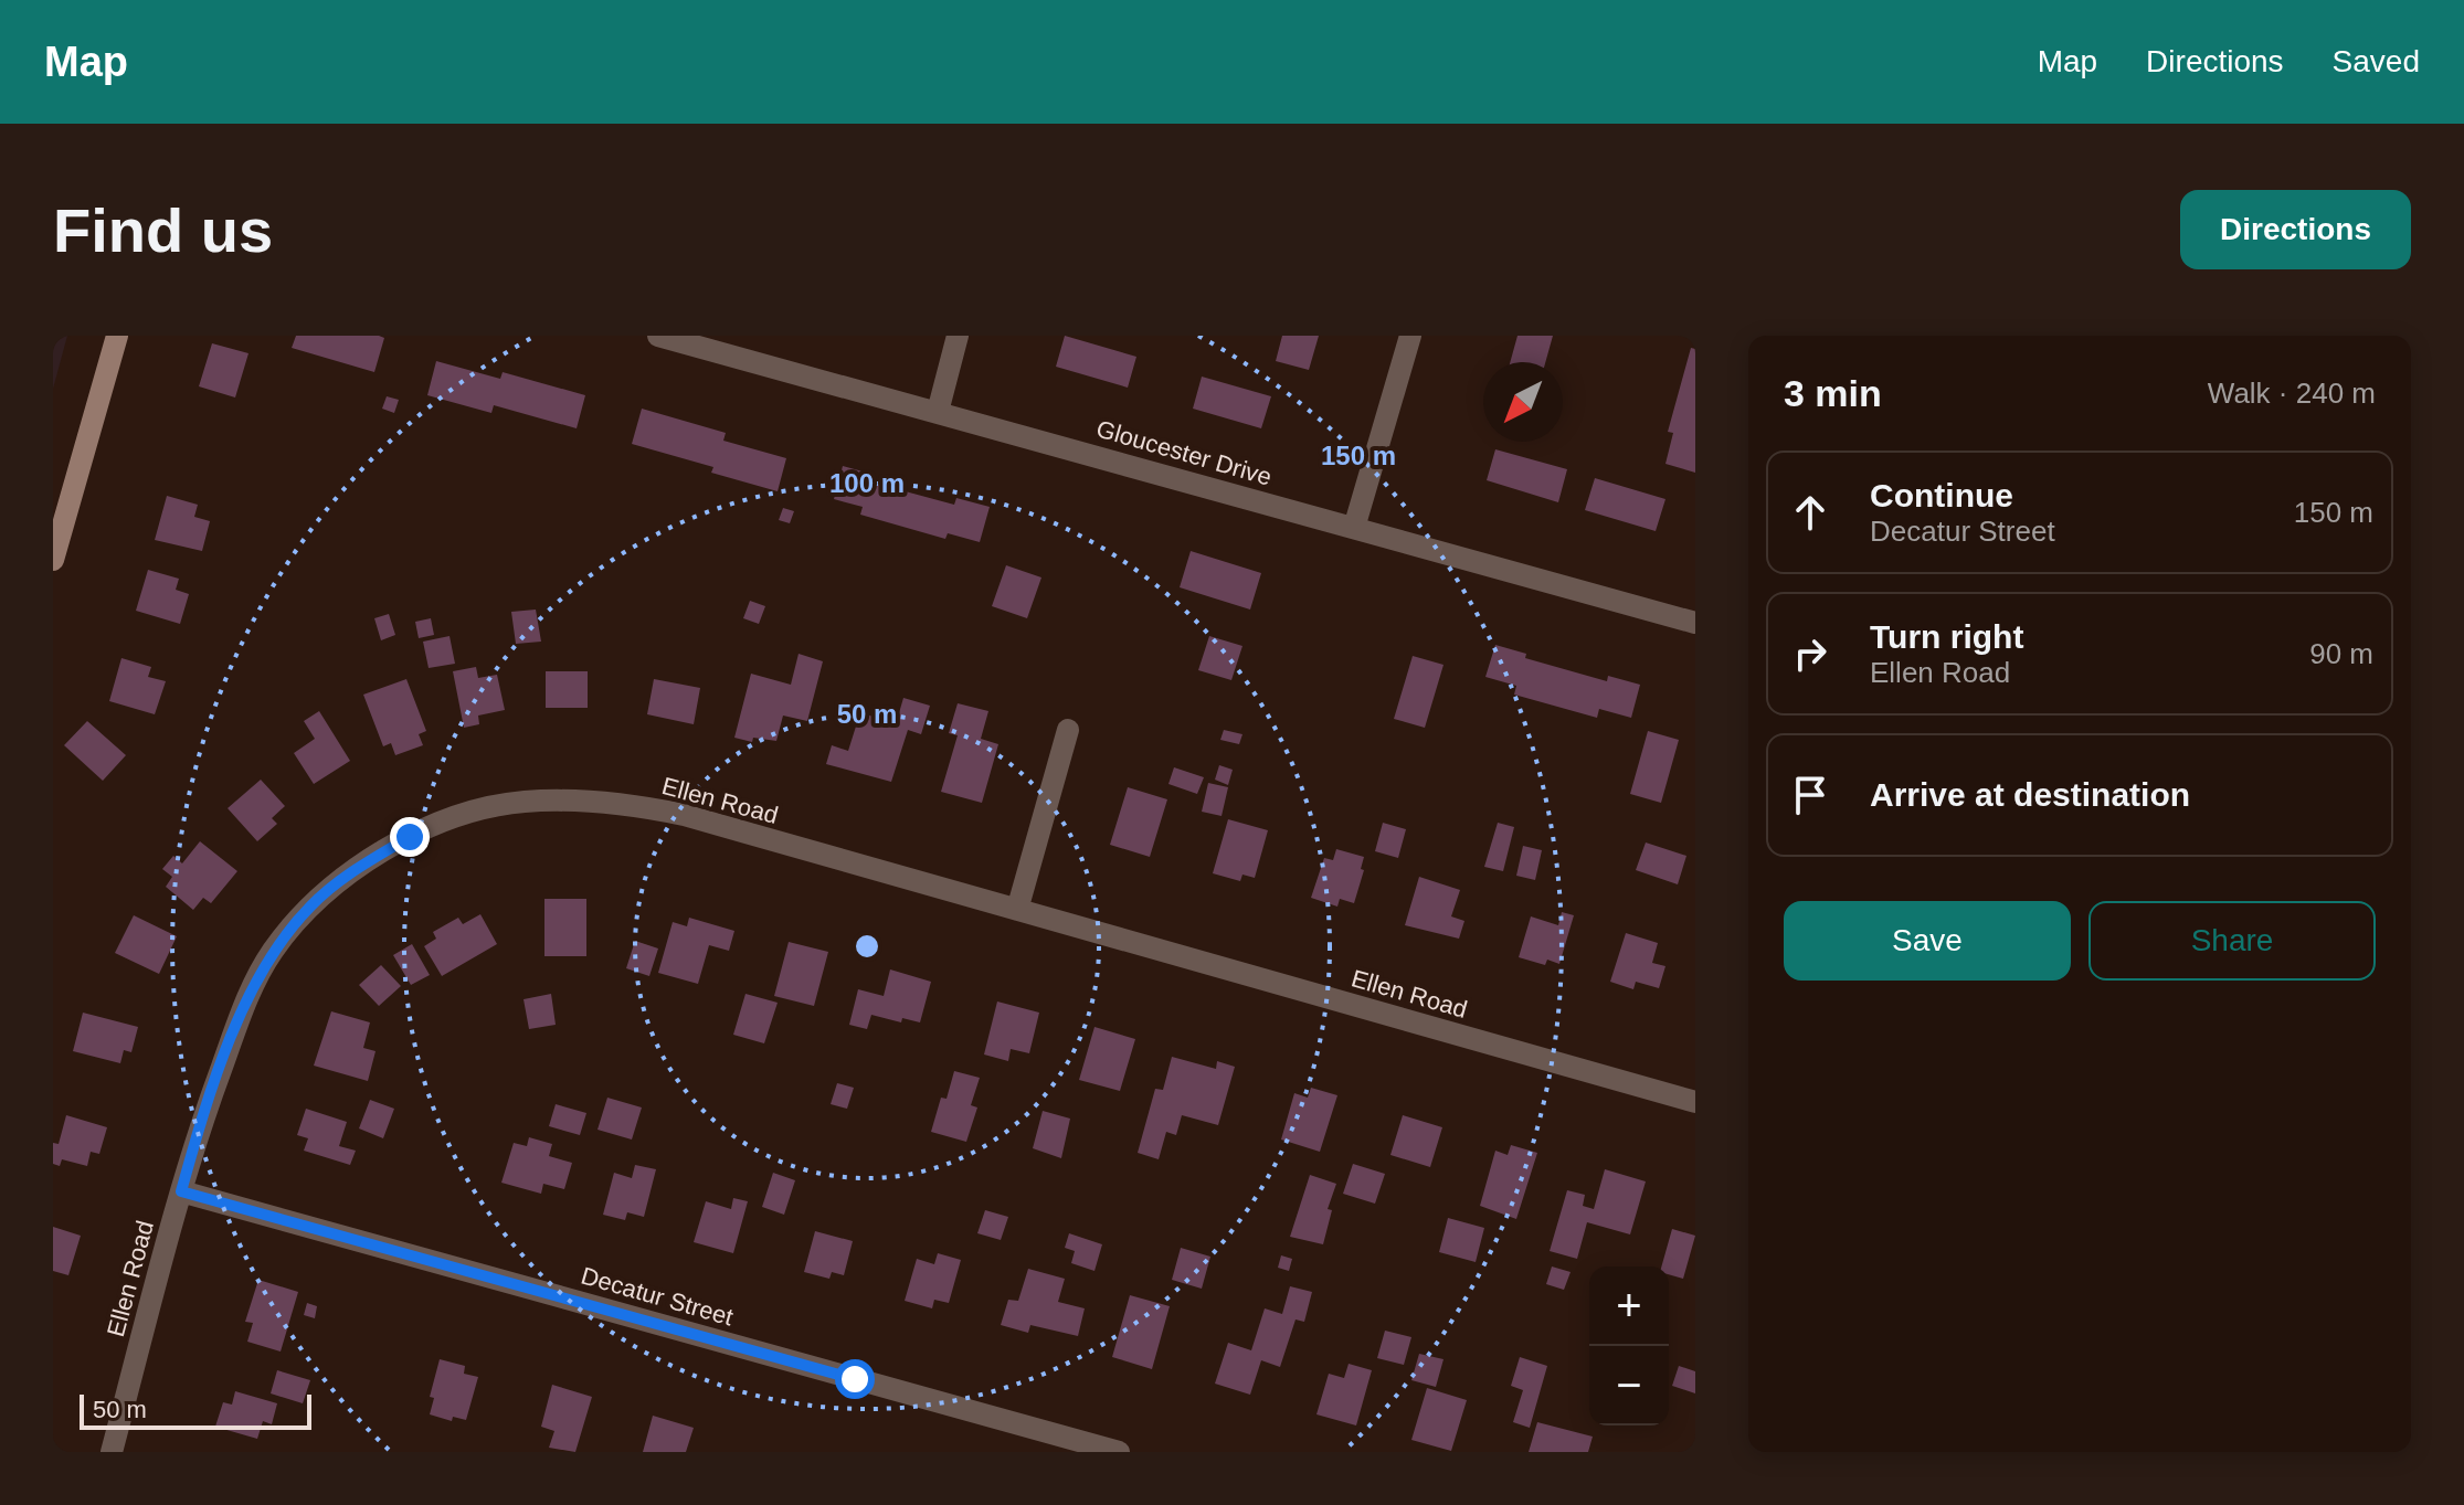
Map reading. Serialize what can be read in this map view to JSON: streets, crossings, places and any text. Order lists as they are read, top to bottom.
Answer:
{
  "streets": {
    "street": ["Gloucester Drive", "Ellen Road", "Decatur Street"]
  },
  "crossings": [
    ["Ellen Road", "Decatur Street"]
  ],
  "scale_bar": "50 m",
  "north": "bottom left",
  "page": {
    "header": "Map",
    "nav": ["Map", "Directions", "Saved"],
    "buttons": [
      "Directions",
      ["Save", "Share"]
    ],
    "title": "Find us",
    "heading": ["3 min", "Walk · 240 m"],
    "list": [
      ["Continue", "Decatur Street", "150 m"],
      ["Turn right", "Ellen Road", "90 m"],
      "Arrive at destination"
    ],
    "map_buttons": ["+", "−"],
    "scale": "50 m"
  },
  "rings": ["150 m", "100 m", "50 m"]
}
